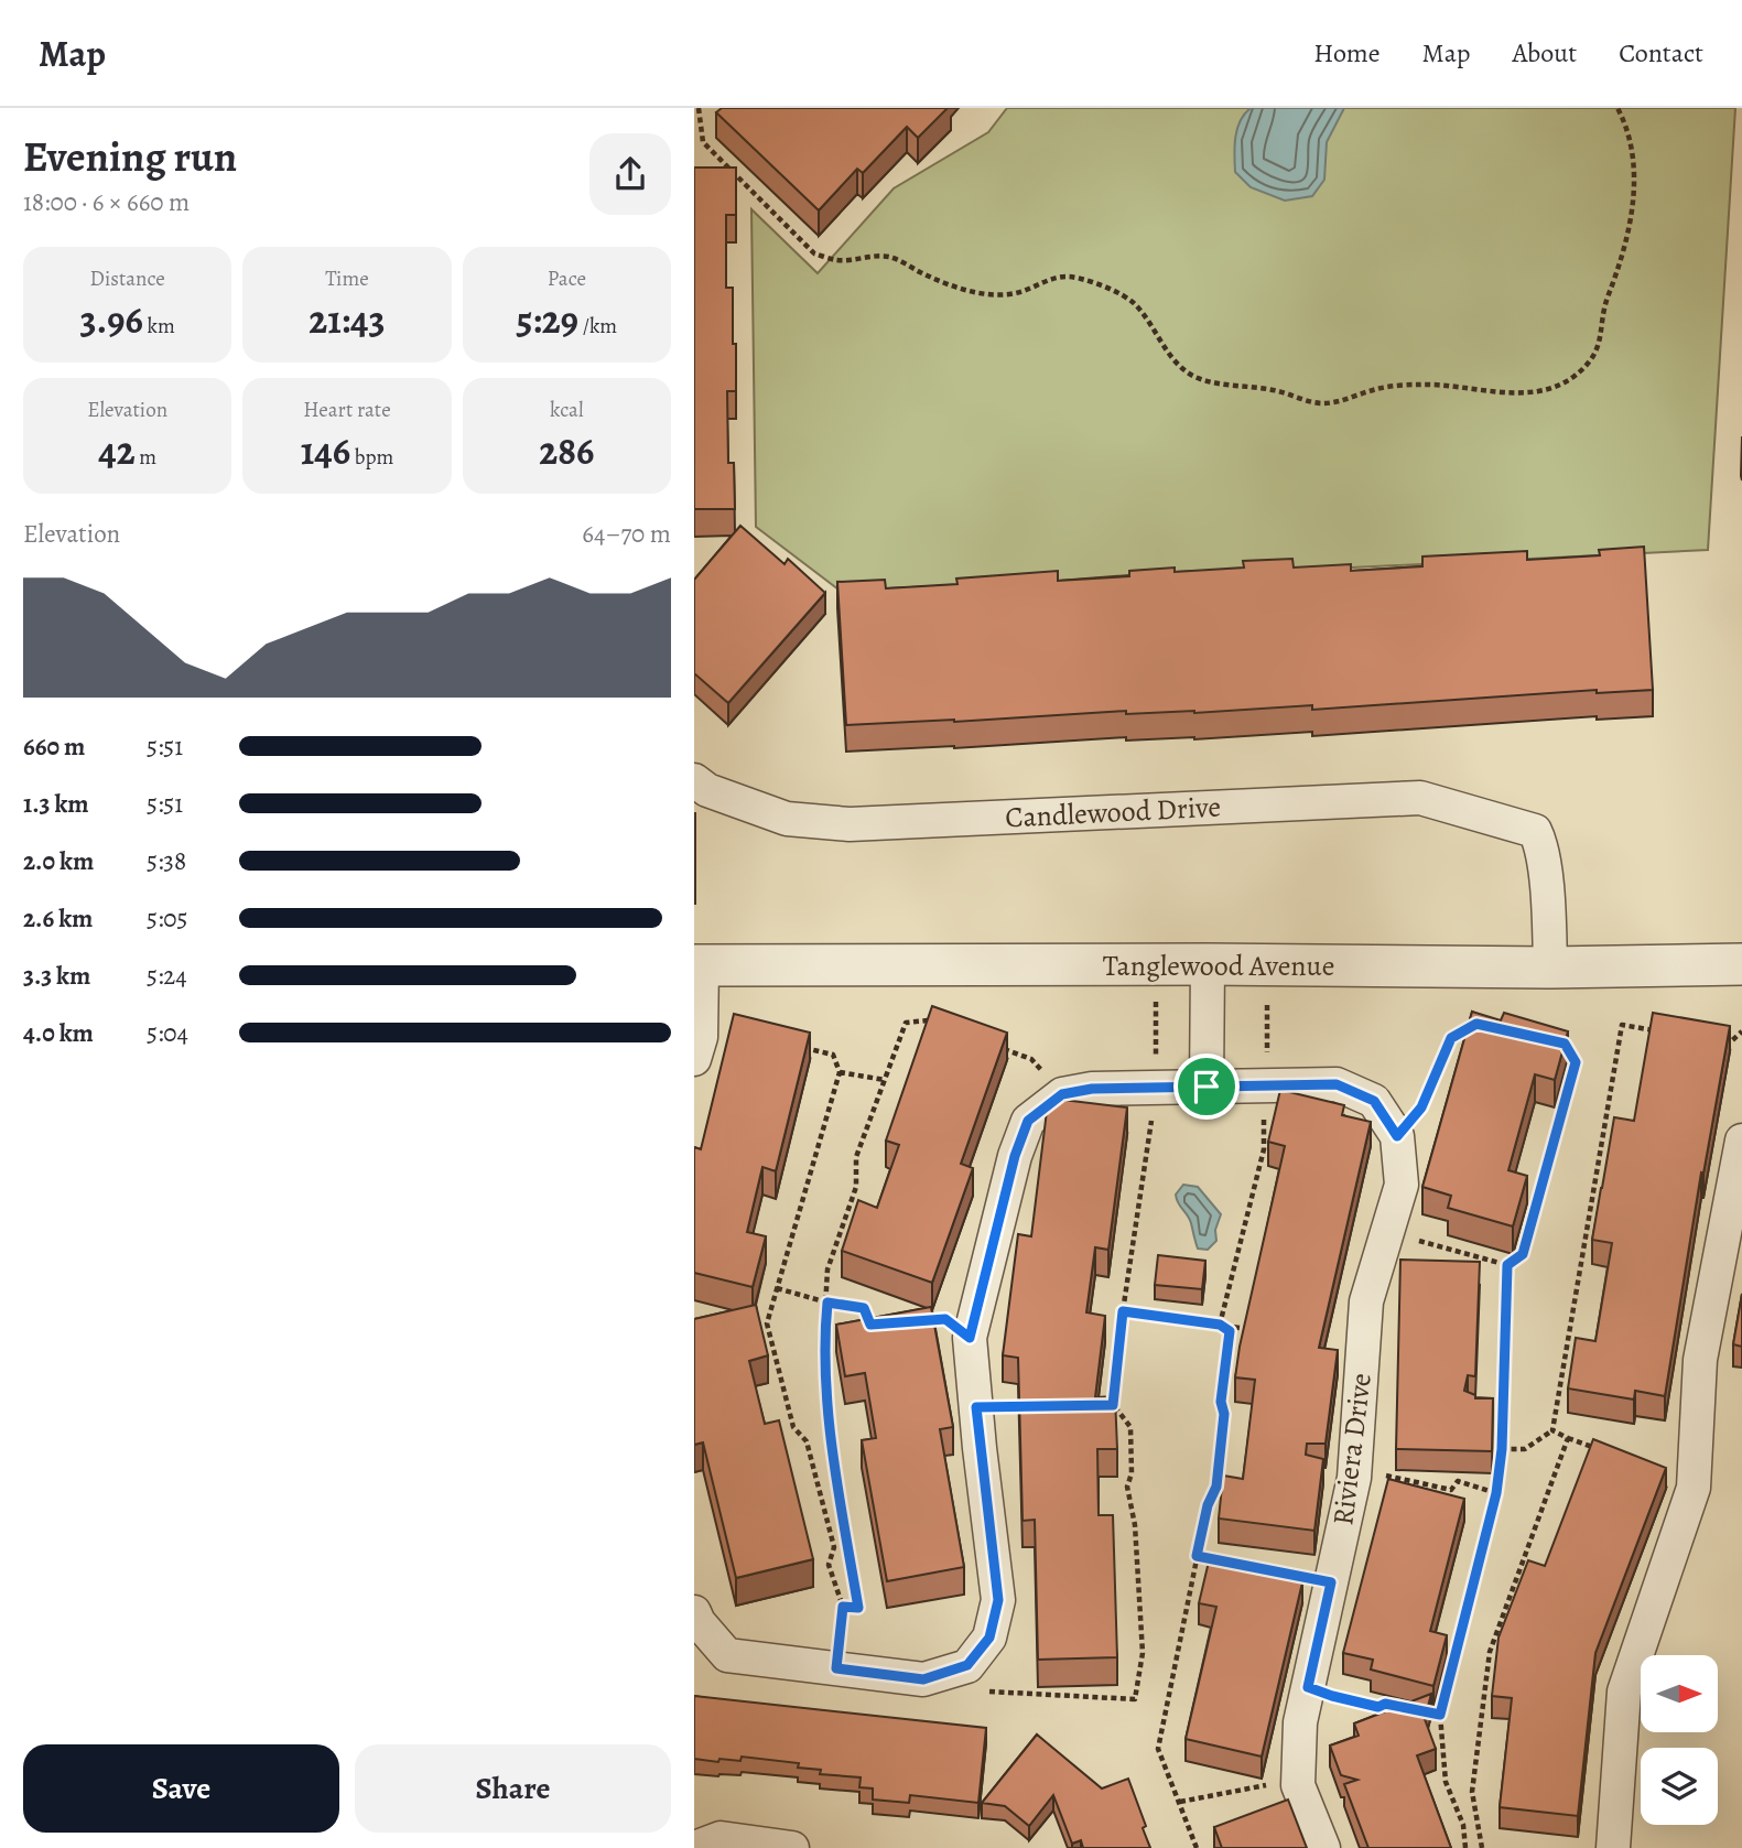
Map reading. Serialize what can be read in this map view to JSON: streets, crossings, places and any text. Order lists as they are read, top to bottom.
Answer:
{
  "streets": {
    "street": ["Candlewood Drive", "Tanglewood Avenue", "Riviera Drive"]
  },
  "crossings": [
    ["Candlewood Drive", "Tanglewood Avenue"]
  ],
  "north": "right",
  "page": {
    "header": "Map",
    "nav": [
      "Home",
      "Map",
      "About",
      "Contact"
    ],
    "heading": ["Evening run", "18:00 · 6 × 660 m"],
    "stats": [
      ["Distance", "3.96 km"],
      ["Time", "21:43"],
      ["Pace", "5:29 /km"],
      ["Elevation", "42 m"],
      ["Heart rate", "146 bpm"],
      ["kcal", "286"]
    ],
    "chart": ["Elevation", "64–70 m"],
    "list": [
      {
        "name": "660 m",
        "note": "5:51"
      },
      {
        "name": "1.3 km",
        "note": "5:51"
      },
      {
        "name": "2.0 km",
        "note": "5:38"
      },
      {
        "name": "2.6 km",
        "note": "5:05"
      },
      {
        "name": "3.3 km",
        "note": "5:24"
      },
      {
        "name": "4.0 km",
        "note": "5:04"
      }
    ],
    "buttons": ["Save", "Share"]
  }
}
